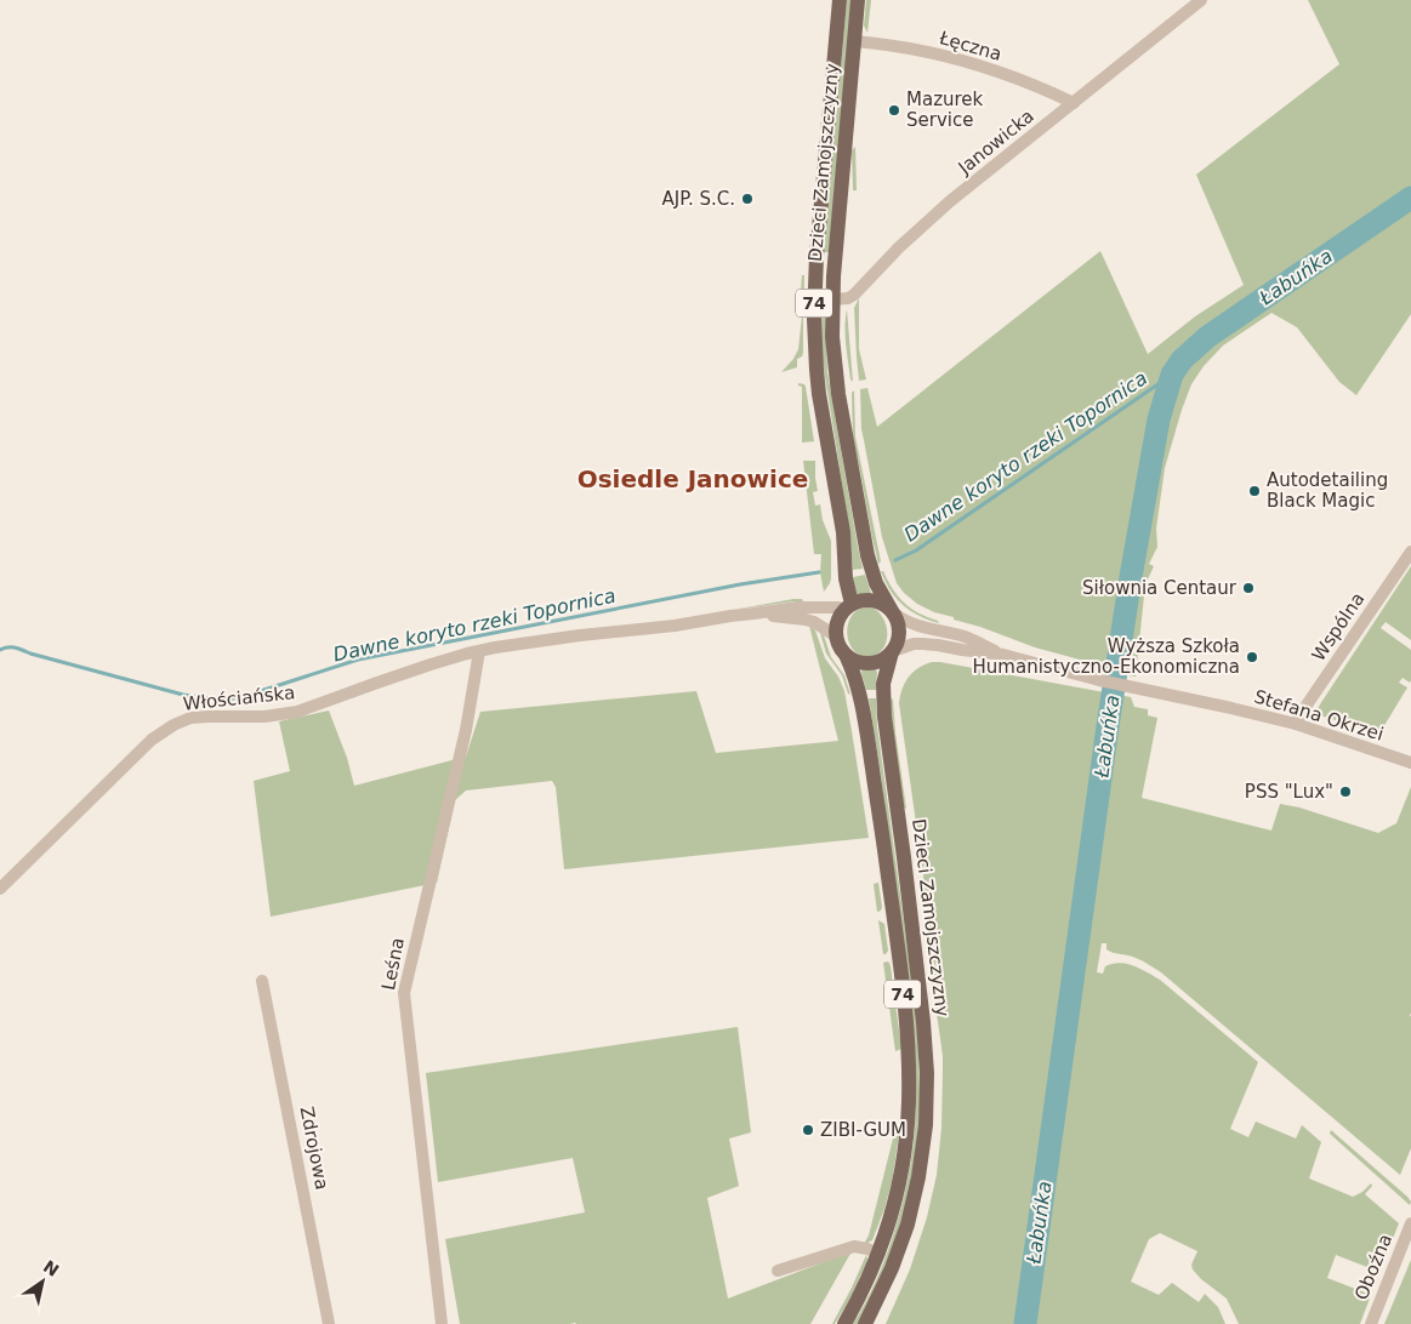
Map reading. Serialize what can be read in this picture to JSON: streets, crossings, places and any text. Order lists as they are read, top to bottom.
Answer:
{
  "streets": {
    "main road": ["Dzieci Zamojszczyzny", "74"],
    "street": [
      "Łęczna",
      "Janowicka",
      "Wspólna",
      "Włościańska",
      "Stefana Okrzei",
      "Leśna",
      "Zdrojowa",
      "Oboźna"
    ]
  },
  "crossings": [
    ["Łęczna", "Janowicka"],
    ["Łęczna", "Dzieci Zamojszczyzny"],
    ["Janowicka", "Dzieci Zamojszczyzny"],
    ["Dzieci Zamojszczyzny", "74"],
    ["Dzieci Zamojszczyzny", "Włościańska"],
    ["Dzieci Zamojszczyzny", "Stefana Okrzei"],
    ["74", "Włościańska"],
    ["74", "Stefana Okrzei"],
    ["Wspólna", "Stefana Okrzei"],
    ["Włościańska", "Stefana Okrzei"],
    ["Włościańska", "Leśna"]
  ],
  "districts": ["Osiedle Janowice"],
  "water": ["Łabuńka", "Dawne koryto rzeki Topornica"],
  "places": [
    "Mazurek Service",
    "AJP. S.C.",
    "Autodetailing Black Magic",
    "Siłownia Centaur",
    "Wyższa Szkoła Humanistyczno-Ekonomiczna",
    "PSS \"Lux\"",
    "ZIBI-GUM"
  ],
  "north": "top right"
}
